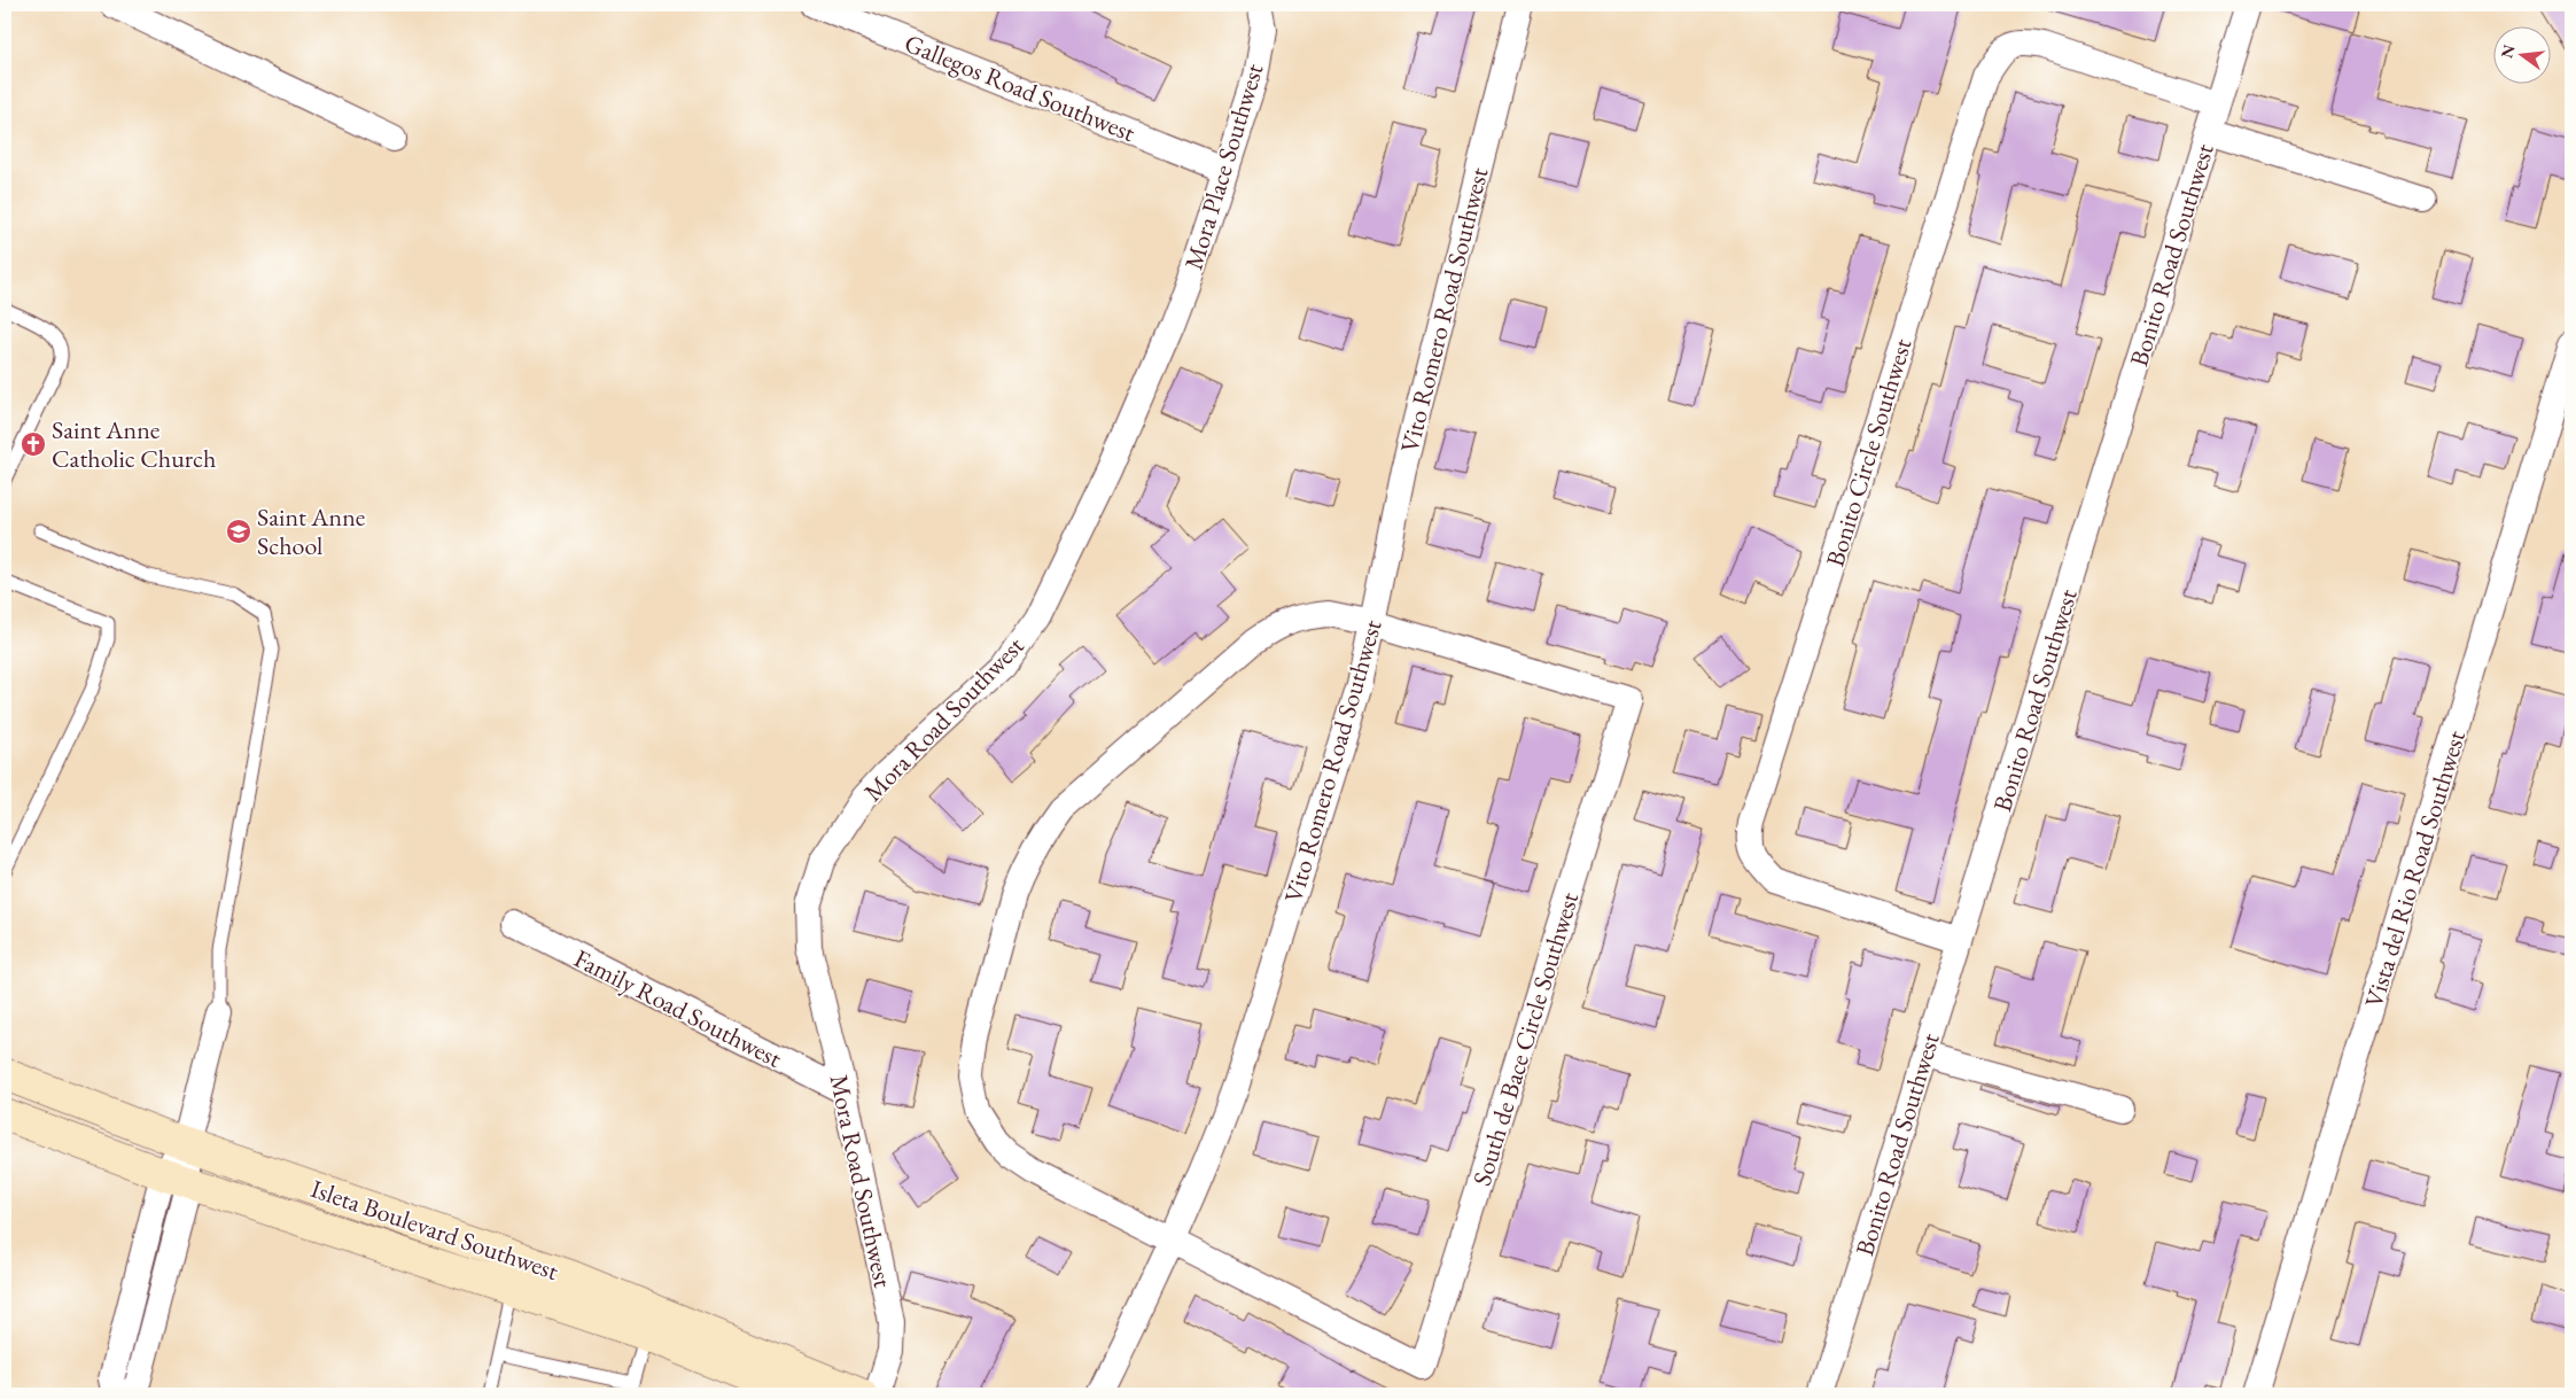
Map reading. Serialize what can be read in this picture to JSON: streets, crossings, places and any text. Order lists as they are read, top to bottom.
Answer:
{
  "streets": {
    "main road": ["Isleta Boulevard Southwest"],
    "street": [
      "Gallegos Road Southwest",
      "Mora Place Southwest",
      "Bonito Road Southwest",
      "Vito Romero Road Southwest",
      "Bonito Circle Southwest",
      "Mora Road Southwest",
      "Vista del Rio Road Southwest",
      "Family Road Southwest",
      "South de Bace Circle Southwest"
    ]
  },
  "crossings": [
    ["Gallegos Road Southwest", "Mora Place Southwest"],
    ["Mora Place Southwest", "Mora Road Southwest"],
    ["Bonito Road Southwest", "Bonito Circle Southwest"],
    ["Vito Romero Road Southwest", "South de Bace Circle Southwest"],
    ["Mora Road Southwest", "Family Road Southwest"]
  ],
  "places": {
    "church": ["Saint Anne Catholic Church"],
    "school or university": ["Saint Anne School"]
  },
  "north": "left"
}
